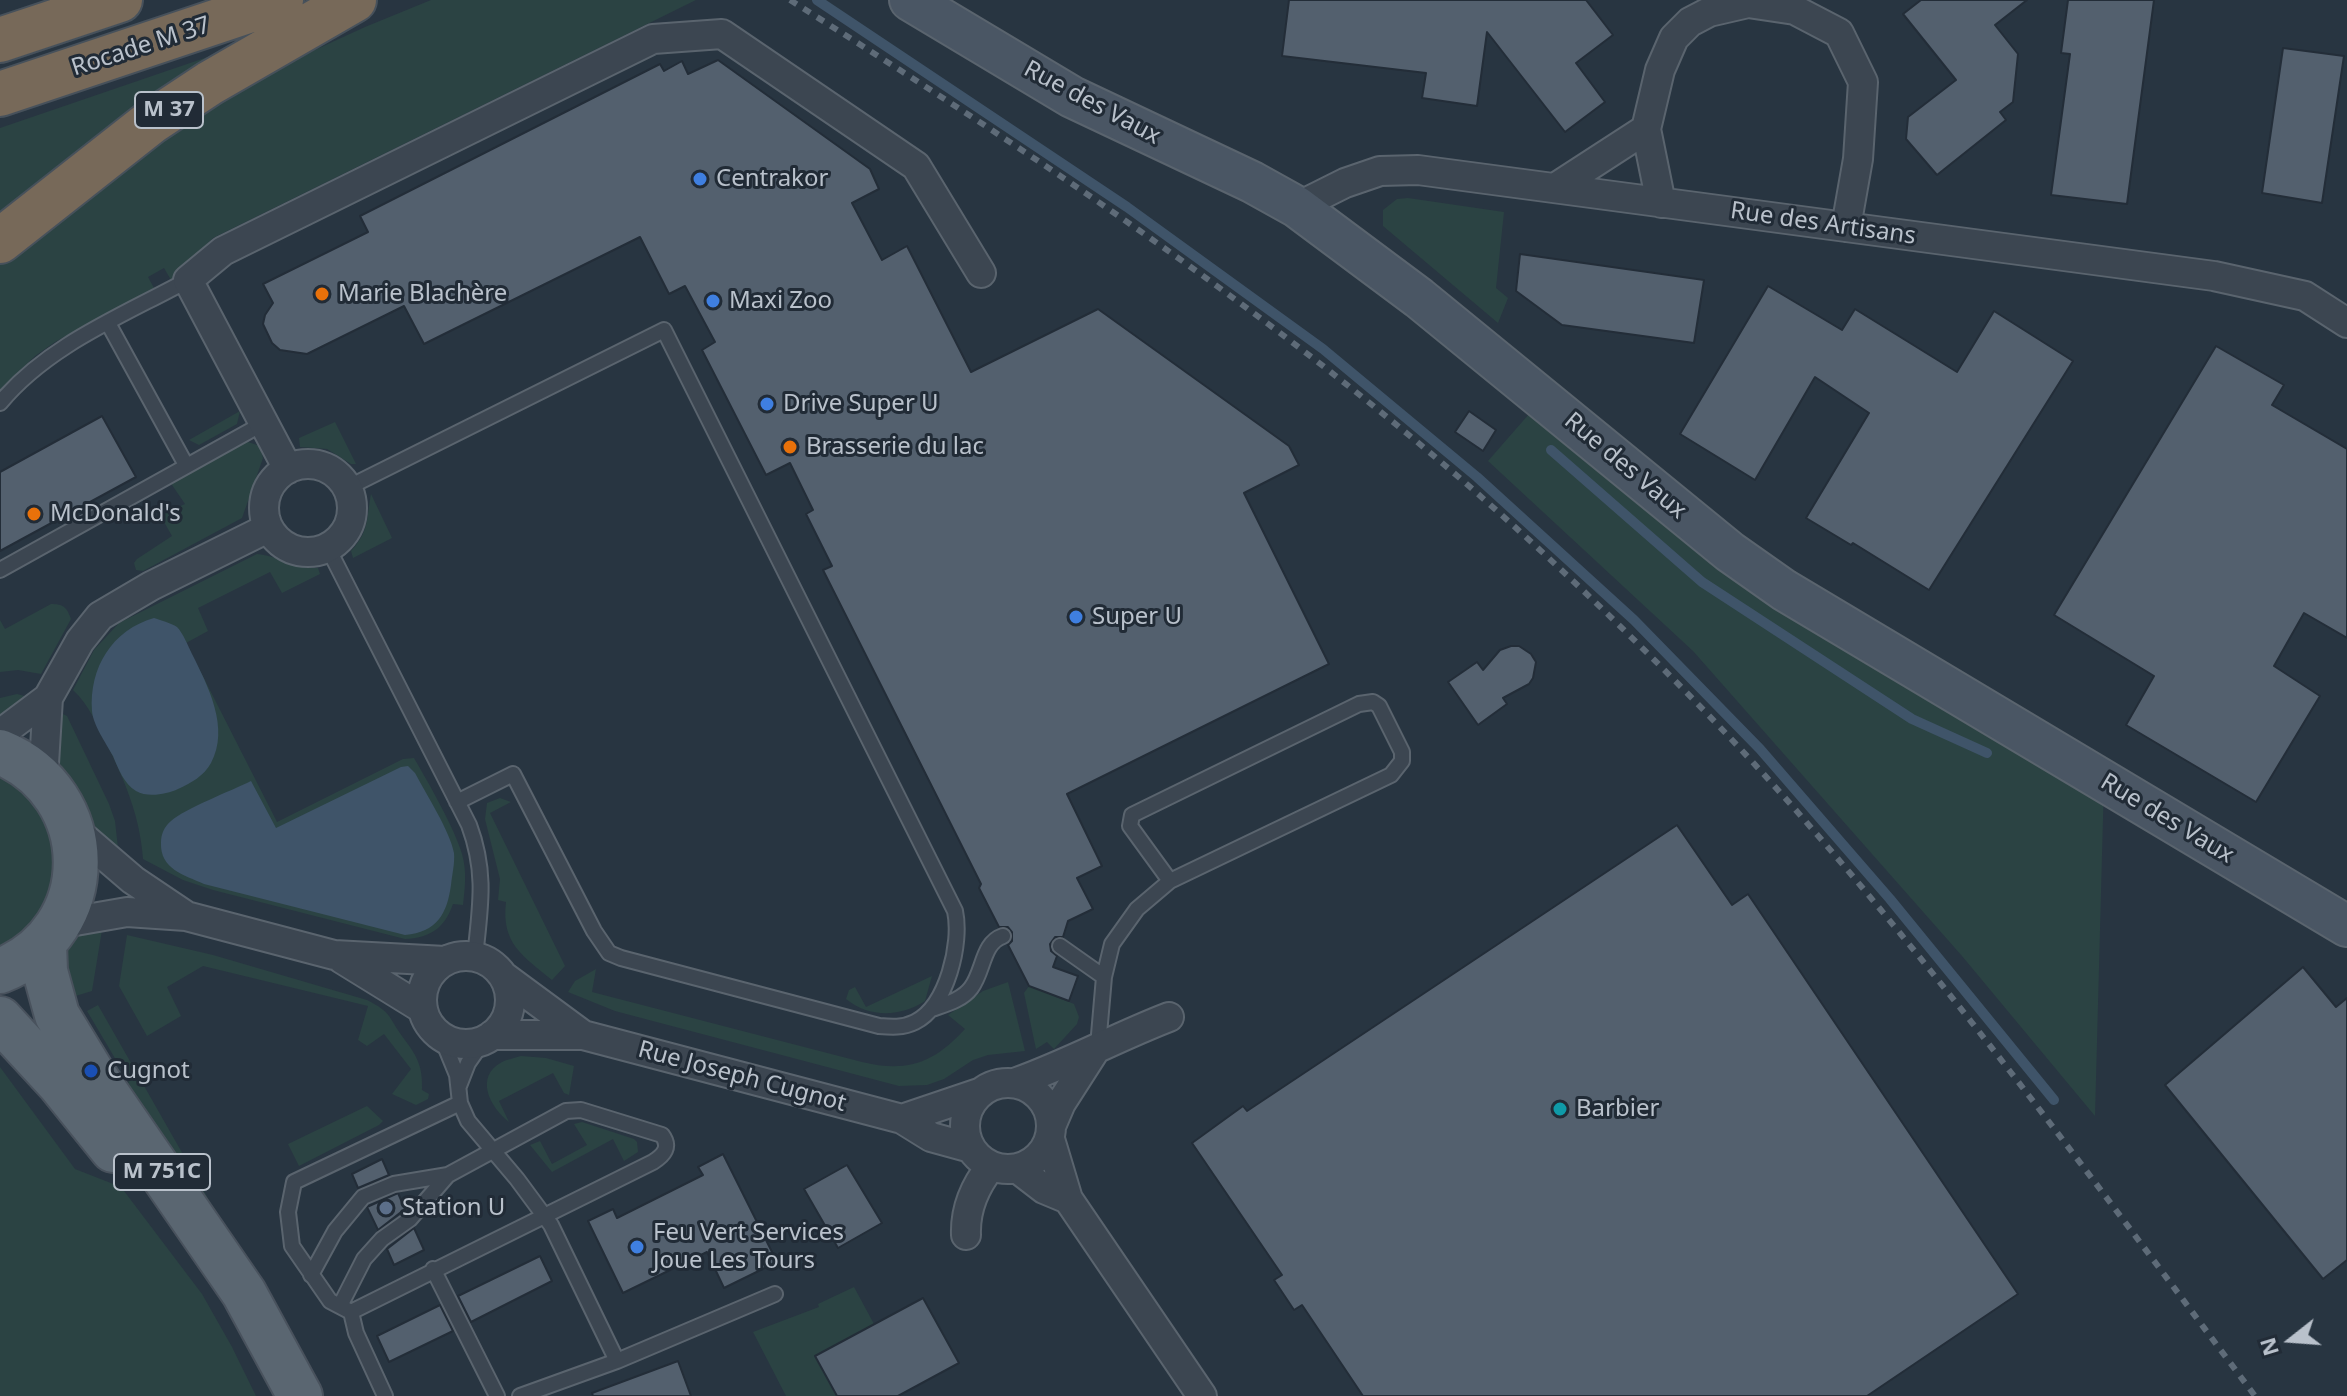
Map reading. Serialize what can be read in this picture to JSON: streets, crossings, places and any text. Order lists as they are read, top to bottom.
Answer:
{
  "streets": {
    "highway": ["Rocade M 37", "M 37"],
    "main road": ["M 751C"],
    "street": ["Rue des Vaux", "Rue des Artisans", "Rue Joseph Cugnot"]
  },
  "crossings": [
    ["Rue des Vaux", "Rue des Artisans"]
  ],
  "places": [
    "Centrakor",
    "Marie Blachère",
    "Maxi Zoo",
    "Drive Super U",
    "Brasserie du lac",
    "McDonald's",
    "Super U",
    "Cugnot",
    "Barbier",
    "Station U",
    "Feu Vert Services Joue Les Tours"
  ],
  "north": "left"
}
